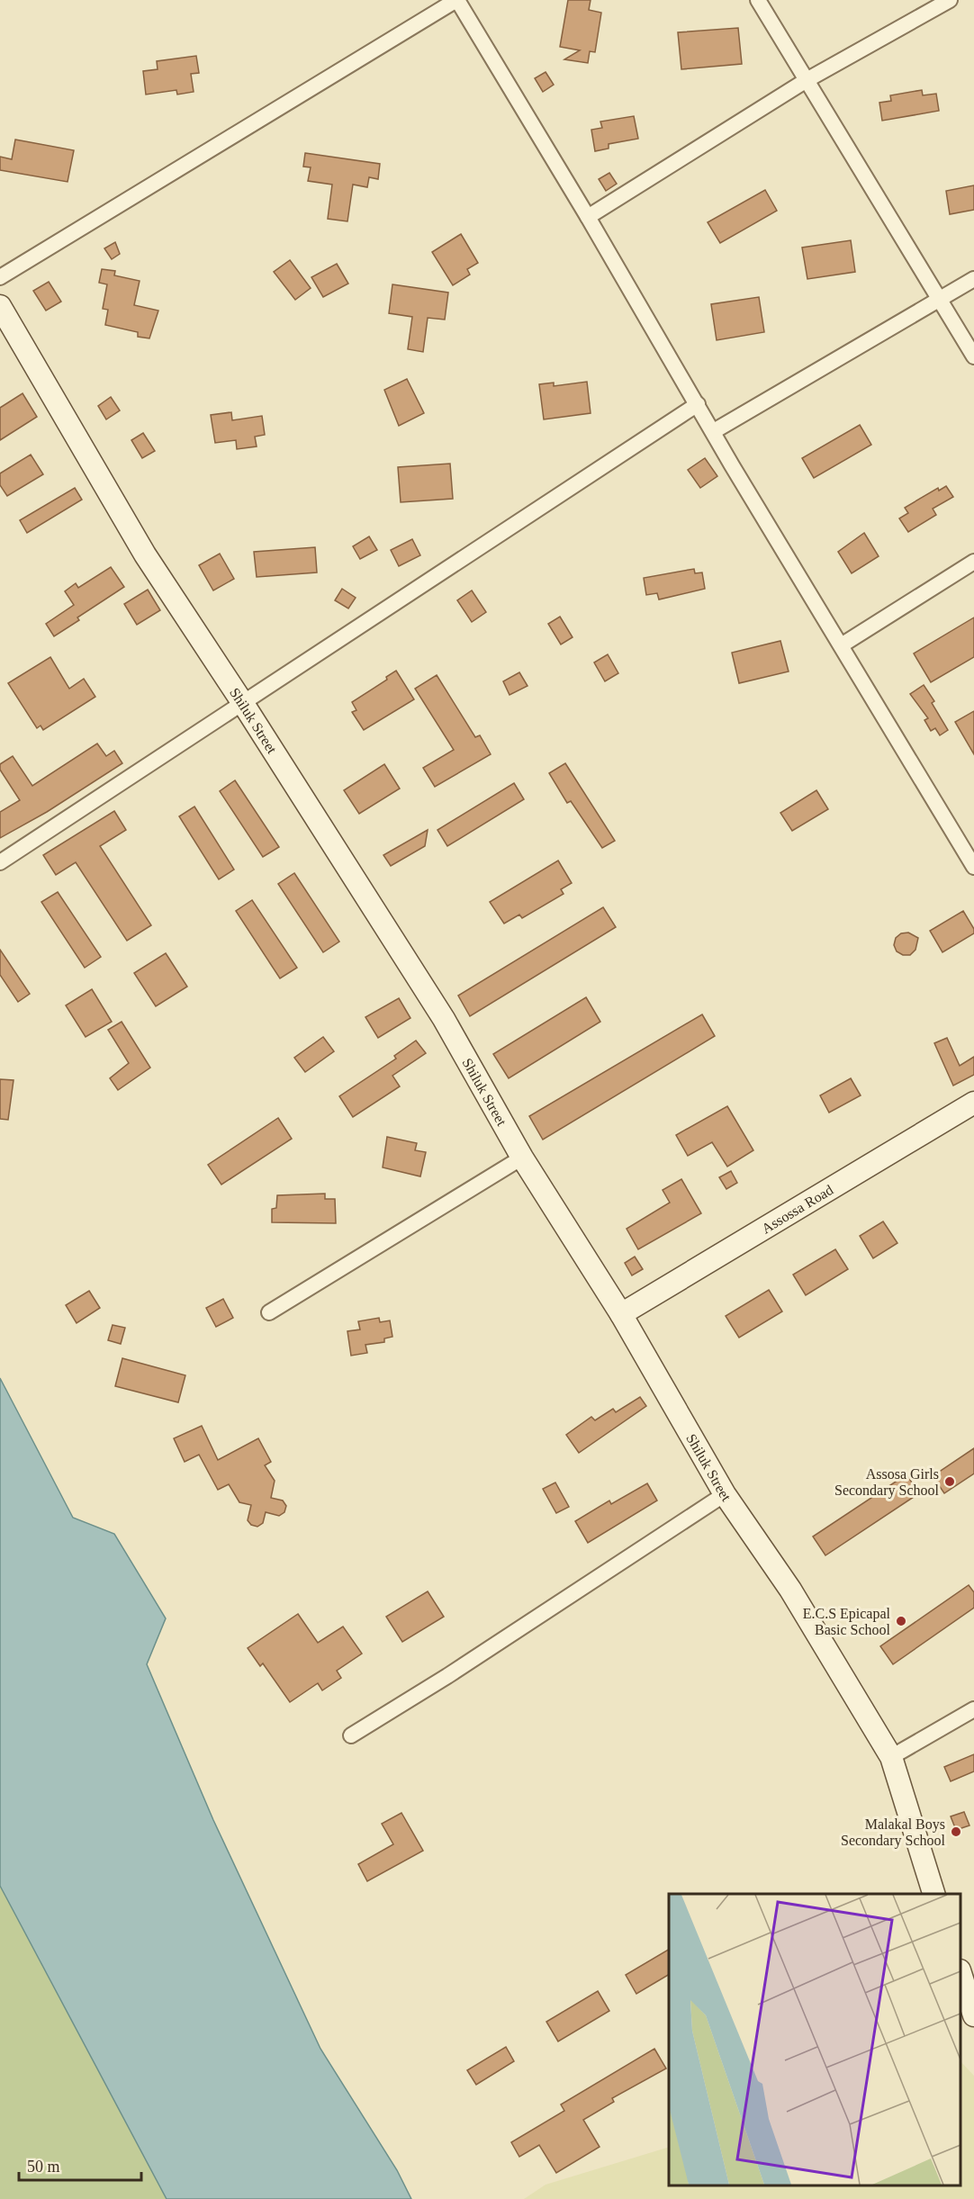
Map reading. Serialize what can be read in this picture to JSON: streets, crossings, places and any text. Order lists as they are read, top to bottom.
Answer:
{
  "streets": {
    "street": ["Shiluk Street", "Assossa Road"]
  },
  "crossings": [
    ["Shiluk Street", "Assossa Road"]
  ],
  "places": ["Assosa Girls Secondary School", "E.C.S Epicapal Basic School", "Malakal Boys Secondary School"],
  "scale_bar": "50 m"
}
